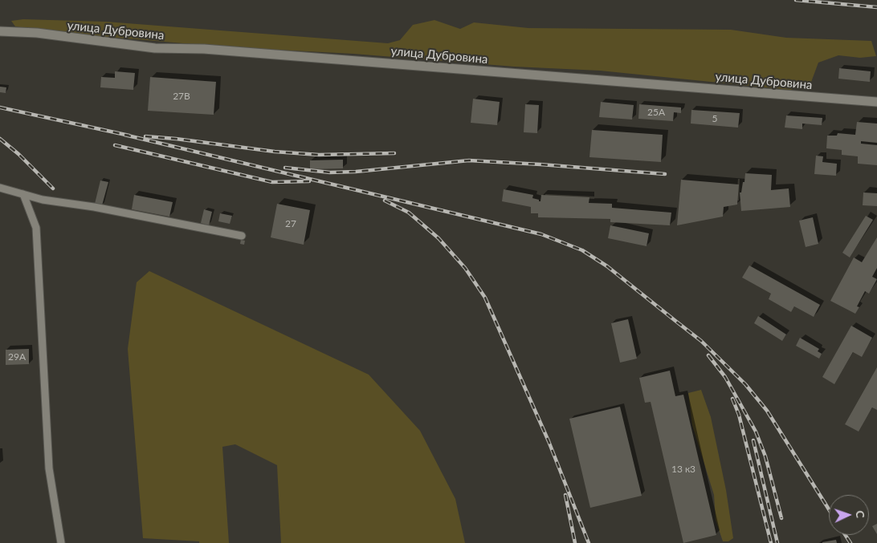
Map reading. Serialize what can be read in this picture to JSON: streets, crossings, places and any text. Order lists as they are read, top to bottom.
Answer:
{
  "streets": {
    "main road": ["улица Дубровина"]
  },
  "house_numbers": [
    "27В",
    "25А",
    "5",
    "27",
    "29А",
    "13 к3"
  ],
  "north": "right"
}
